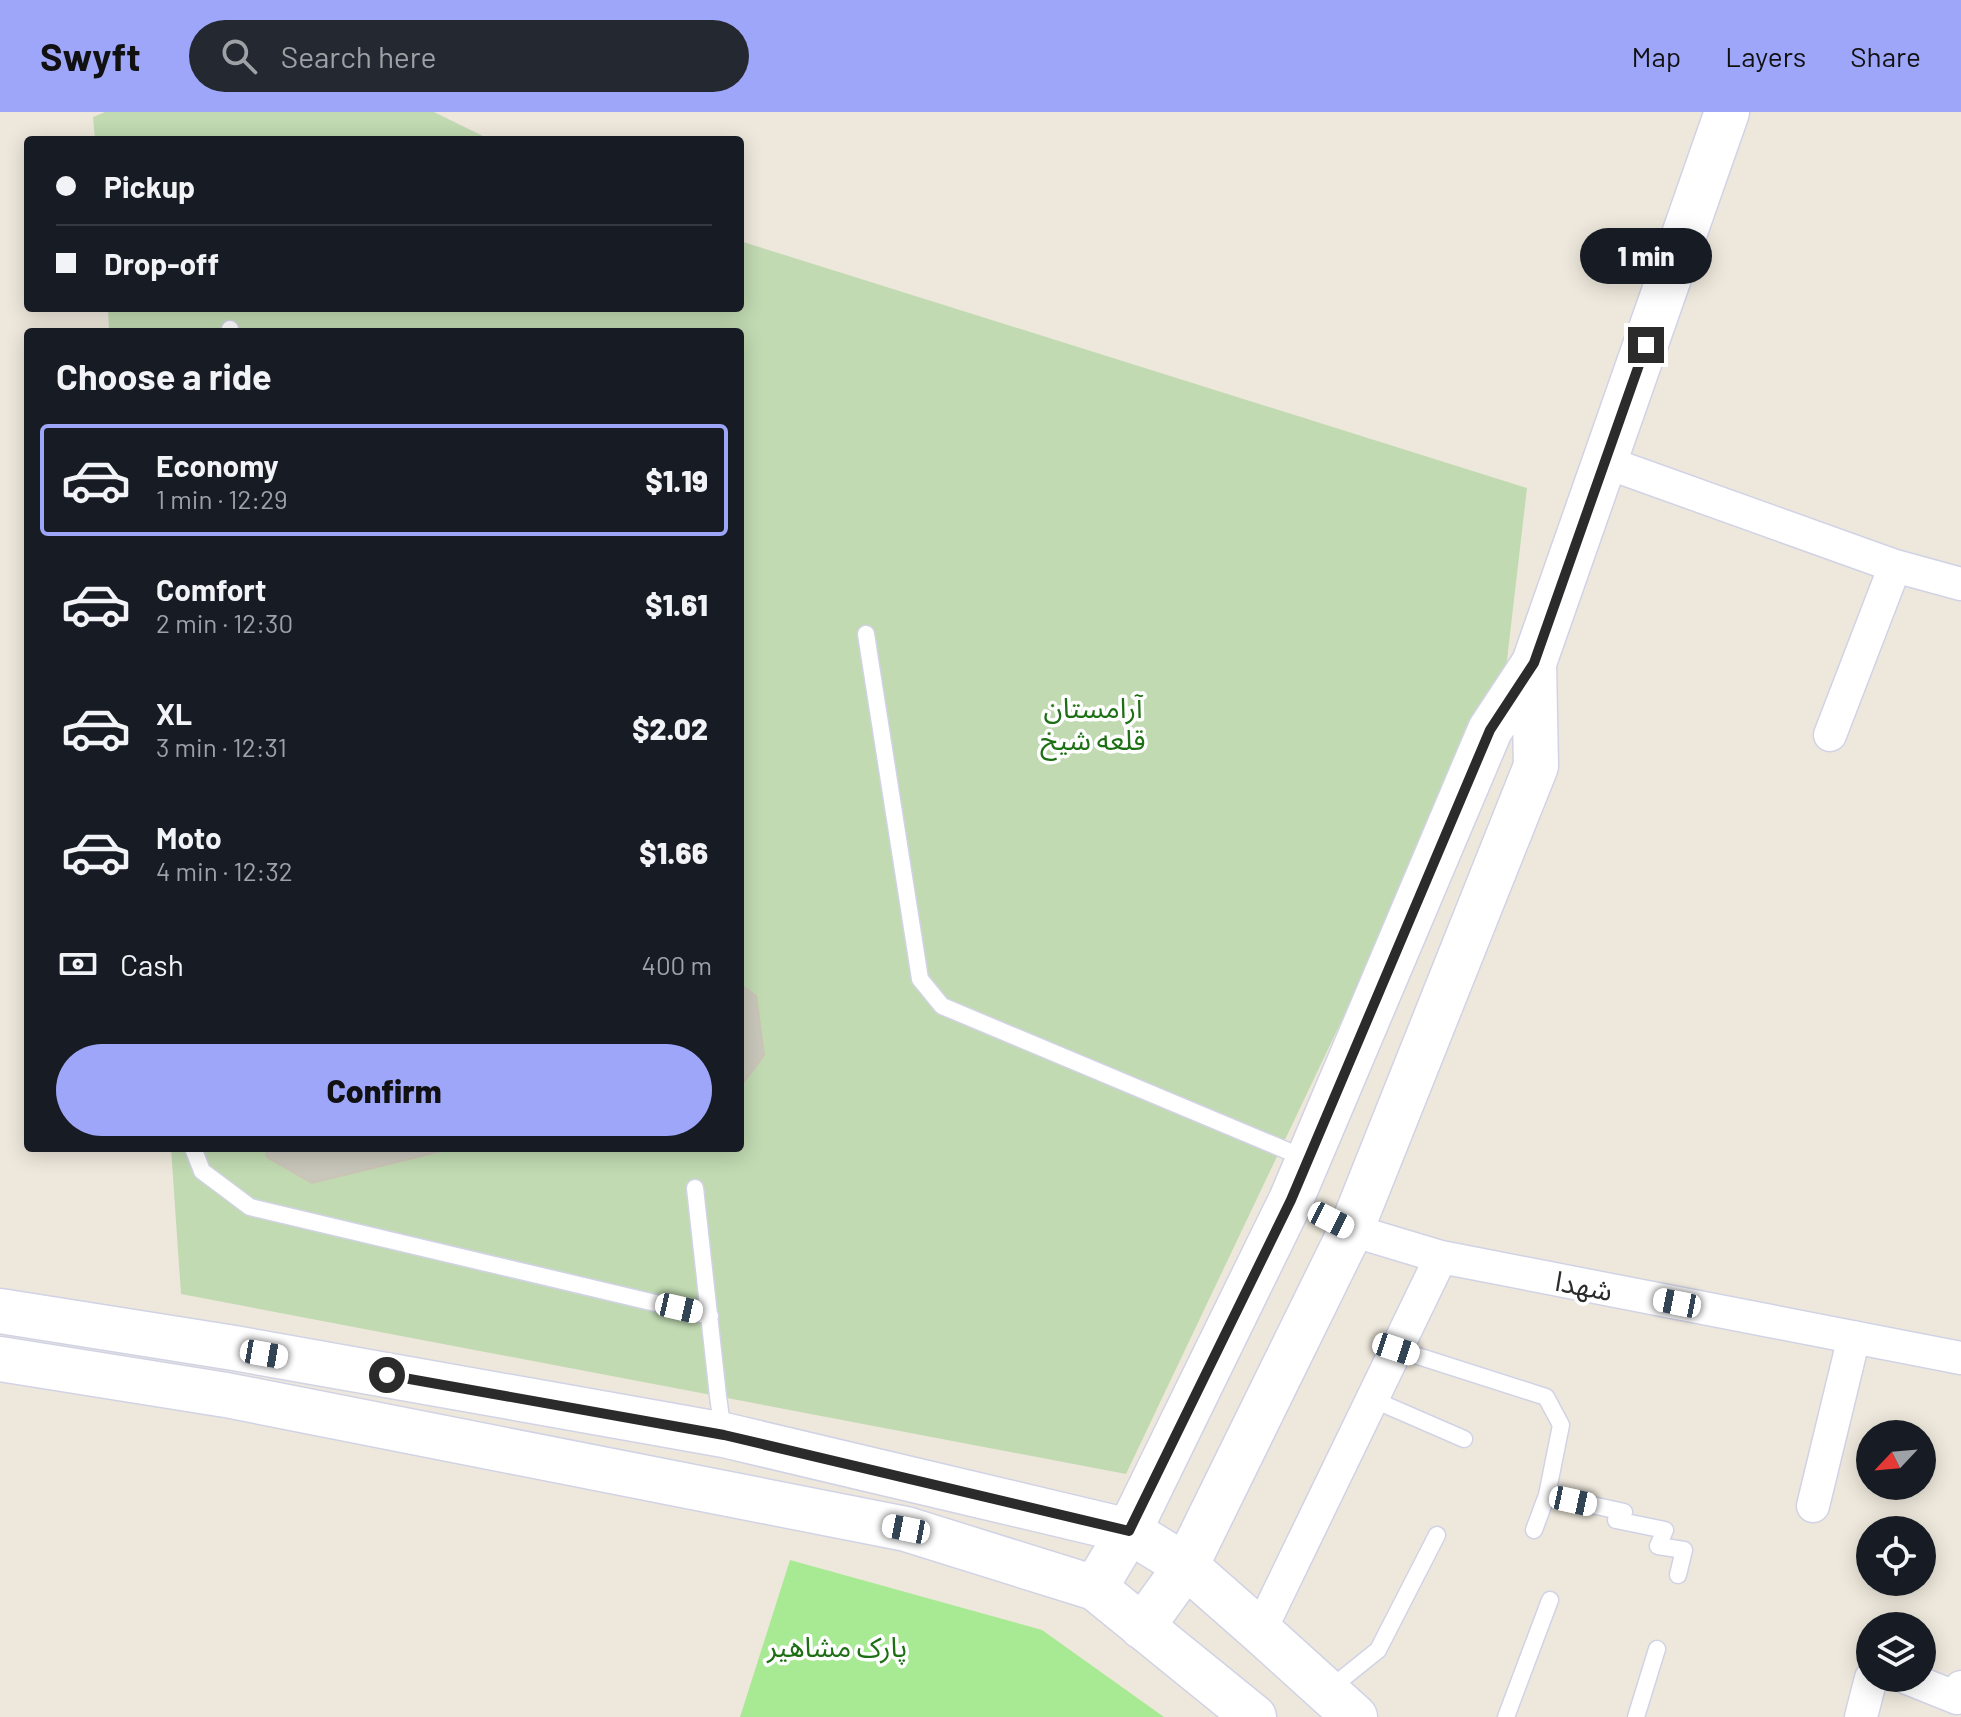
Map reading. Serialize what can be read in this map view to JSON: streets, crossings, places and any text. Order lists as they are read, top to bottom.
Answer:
{
  "streets": {
    "street": ["شهدا"]
  },
  "parks": ["آرامستان قلعه شیخ", "پارک مشاهیر"],
  "north": "bottom left",
  "page": {
    "header": "Swyft",
    "search": "Search here",
    "nav": ["Map", "Layers", "Share"],
    "banner": ["Pickup", "Drop-off"],
    "bubble": "1 min",
    "heading": "Choose a ride",
    "list": [
      {
        "name": "Economy",
        "note": "1 min · 12:29",
        "value": "$1.19"
      },
      {
        "name": "Comfort",
        "note": "2 min · 12:30",
        "value": "$1.61"
      },
      {
        "name": "XL",
        "note": "3 min · 12:31",
        "value": "$2.02"
      },
      {
        "name": "Moto",
        "note": "4 min · 12:32",
        "value": "$1.66"
      }
    ],
    "pay": ["Cash", "400 m"],
    "buttons": "Confirm"
  }
}
